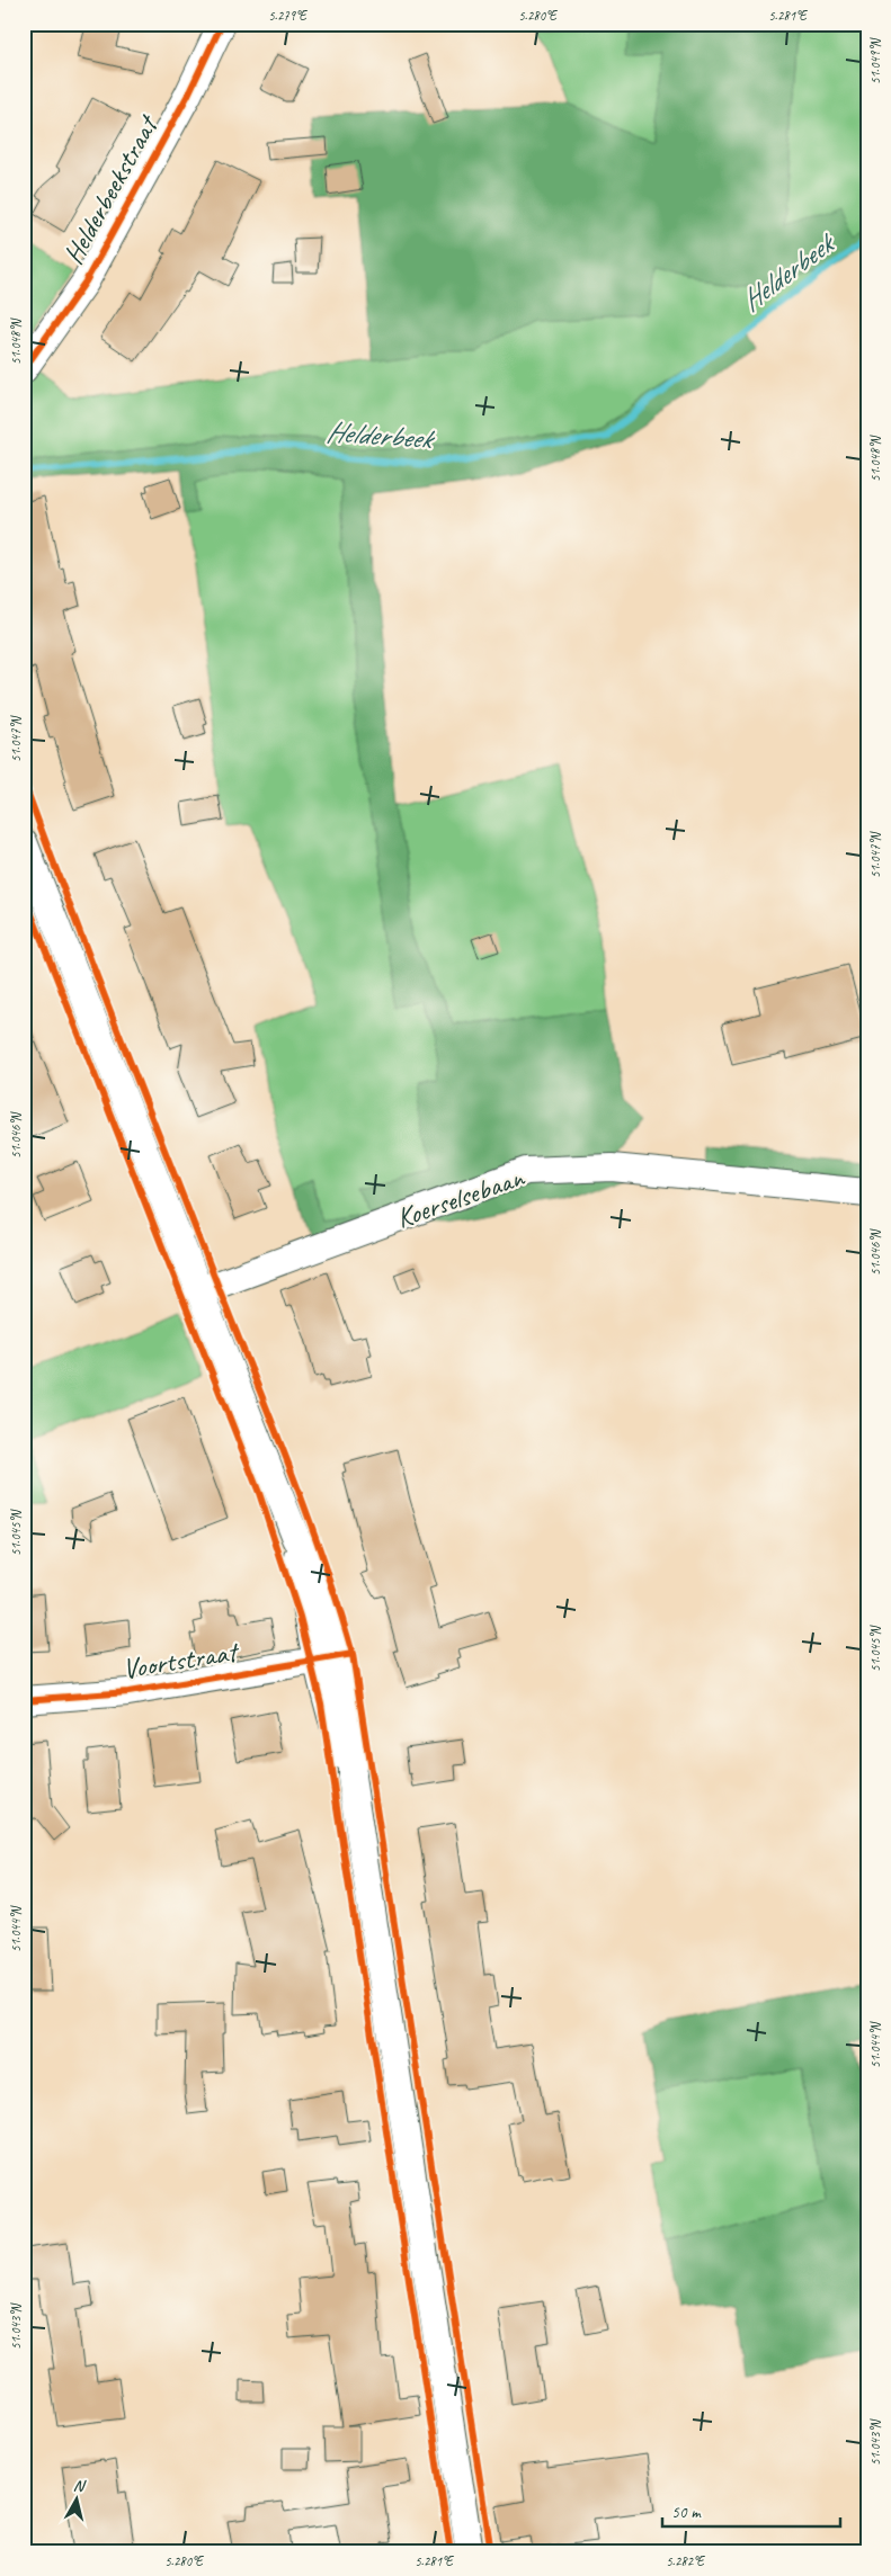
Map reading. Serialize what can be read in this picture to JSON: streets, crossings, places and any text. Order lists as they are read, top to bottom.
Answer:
{
  "streets": {
    "street": ["Helderbeekstraat", "Koerselsebaan", "Voortstraat"]
  },
  "water": ["Helderbeek"],
  "scale_bar": "50 m",
  "north": "top",
  "coordinates": [
    "5.279°E",
    "5.280°E",
    "5.281°E",
    "51.049°N",
    "51.048°N",
    "51.047°N",
    "51.046°N",
    "51.045°N",
    "51.044°N",
    "51.043°N",
    "5.282°E"
  ]
}
